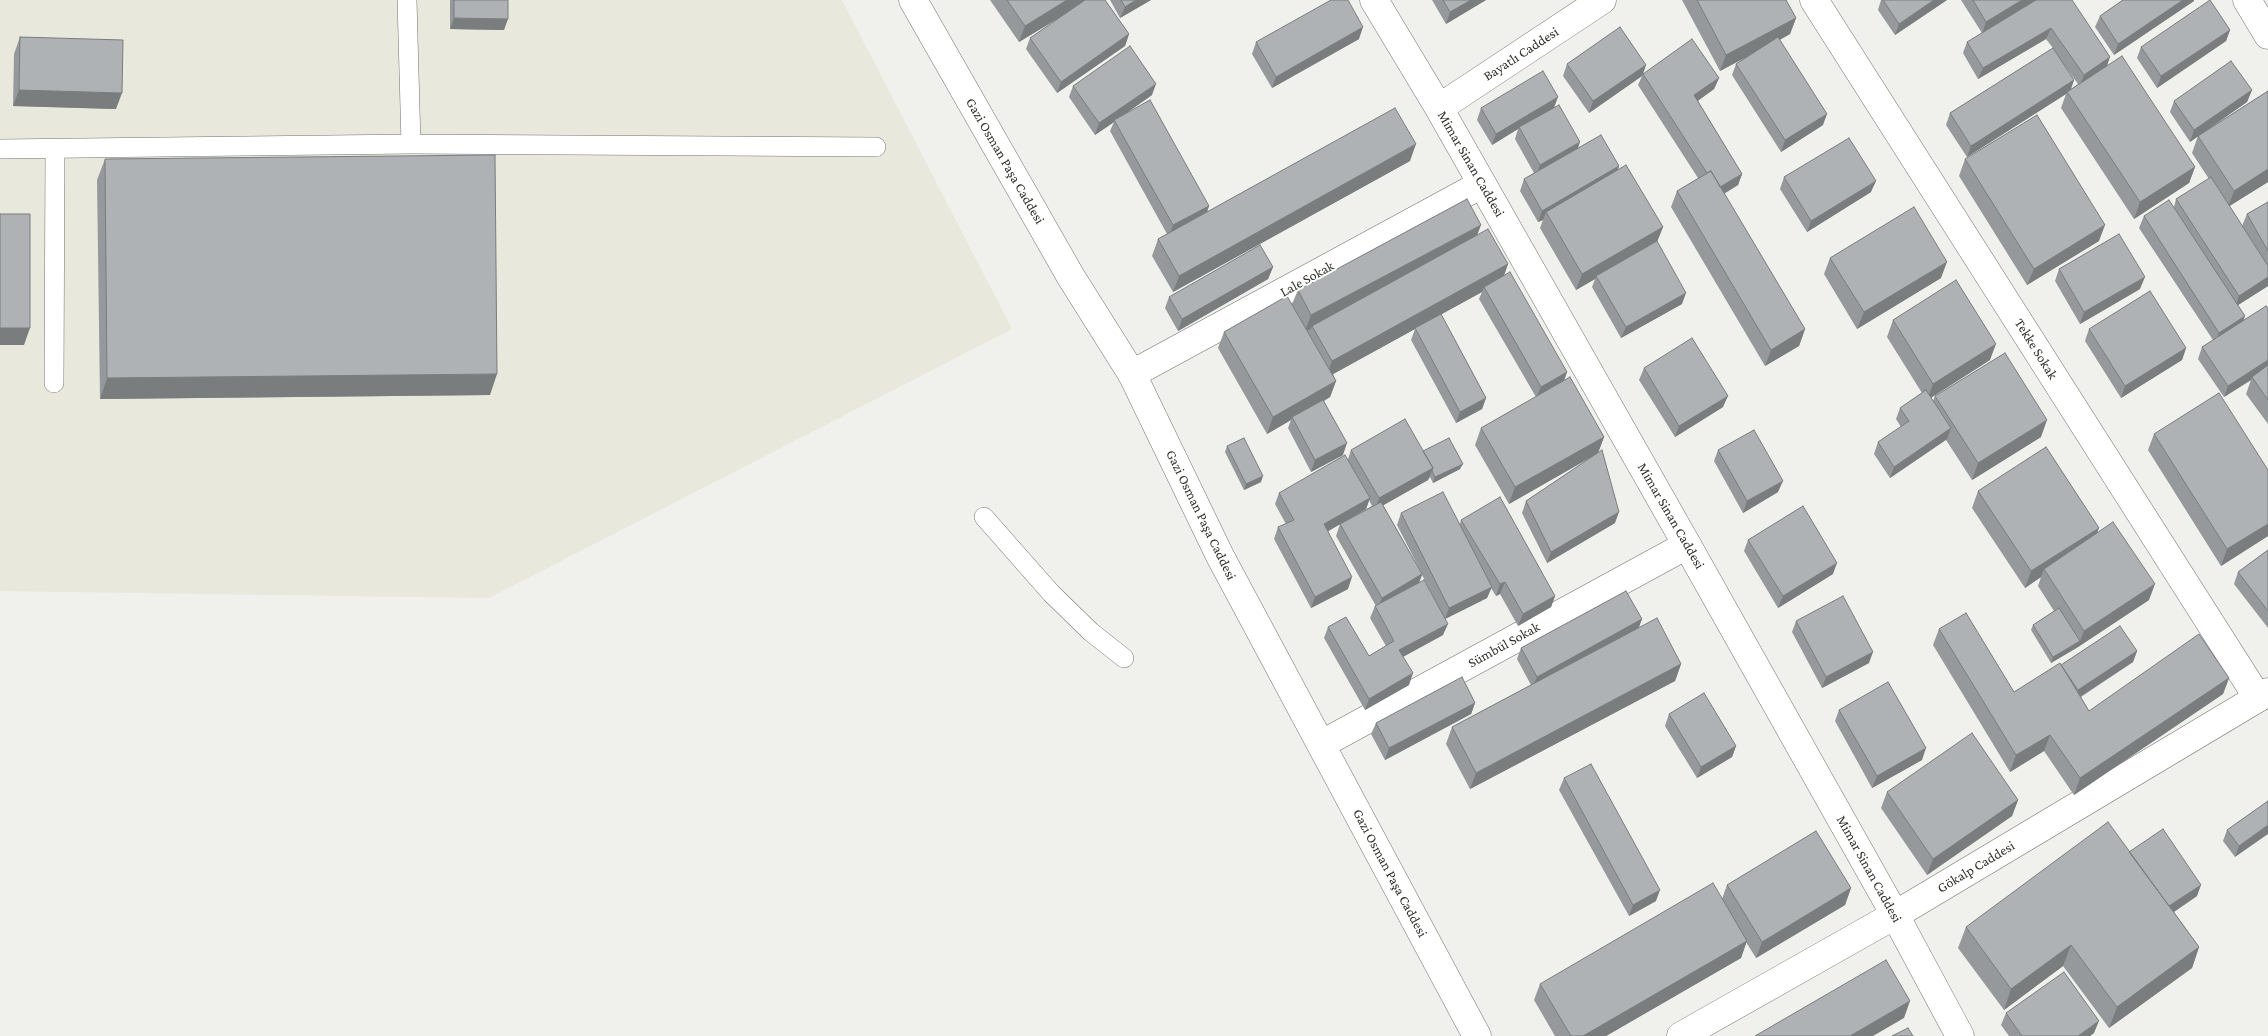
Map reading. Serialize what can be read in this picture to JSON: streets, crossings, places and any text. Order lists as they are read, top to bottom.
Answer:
{
  "streets": {
    "street": [
      "Bayatlı Caddesi",
      "Gazi Osman Paşa Caddesi",
      "Mimar Sinan Caddesi",
      "Lale Sokak",
      "Tekke Sokak",
      "Sümbül Sokak",
      "Gökalp Caddesi"
    ]
  },
  "crossings": [
    ["Bayatlı Caddesi", "Mimar Sinan Caddesi"],
    ["Gazi Osman Paşa Caddesi", "Lale Sokak"],
    ["Gazi Osman Paşa Caddesi", "Sümbül Sokak"],
    ["Mimar Sinan Caddesi", "Lale Sokak"],
    ["Mimar Sinan Caddesi", "Sümbül Sokak"],
    ["Mimar Sinan Caddesi", "Gökalp Caddesi"],
    ["Tekke Sokak", "Gökalp Caddesi"]
  ]
}
